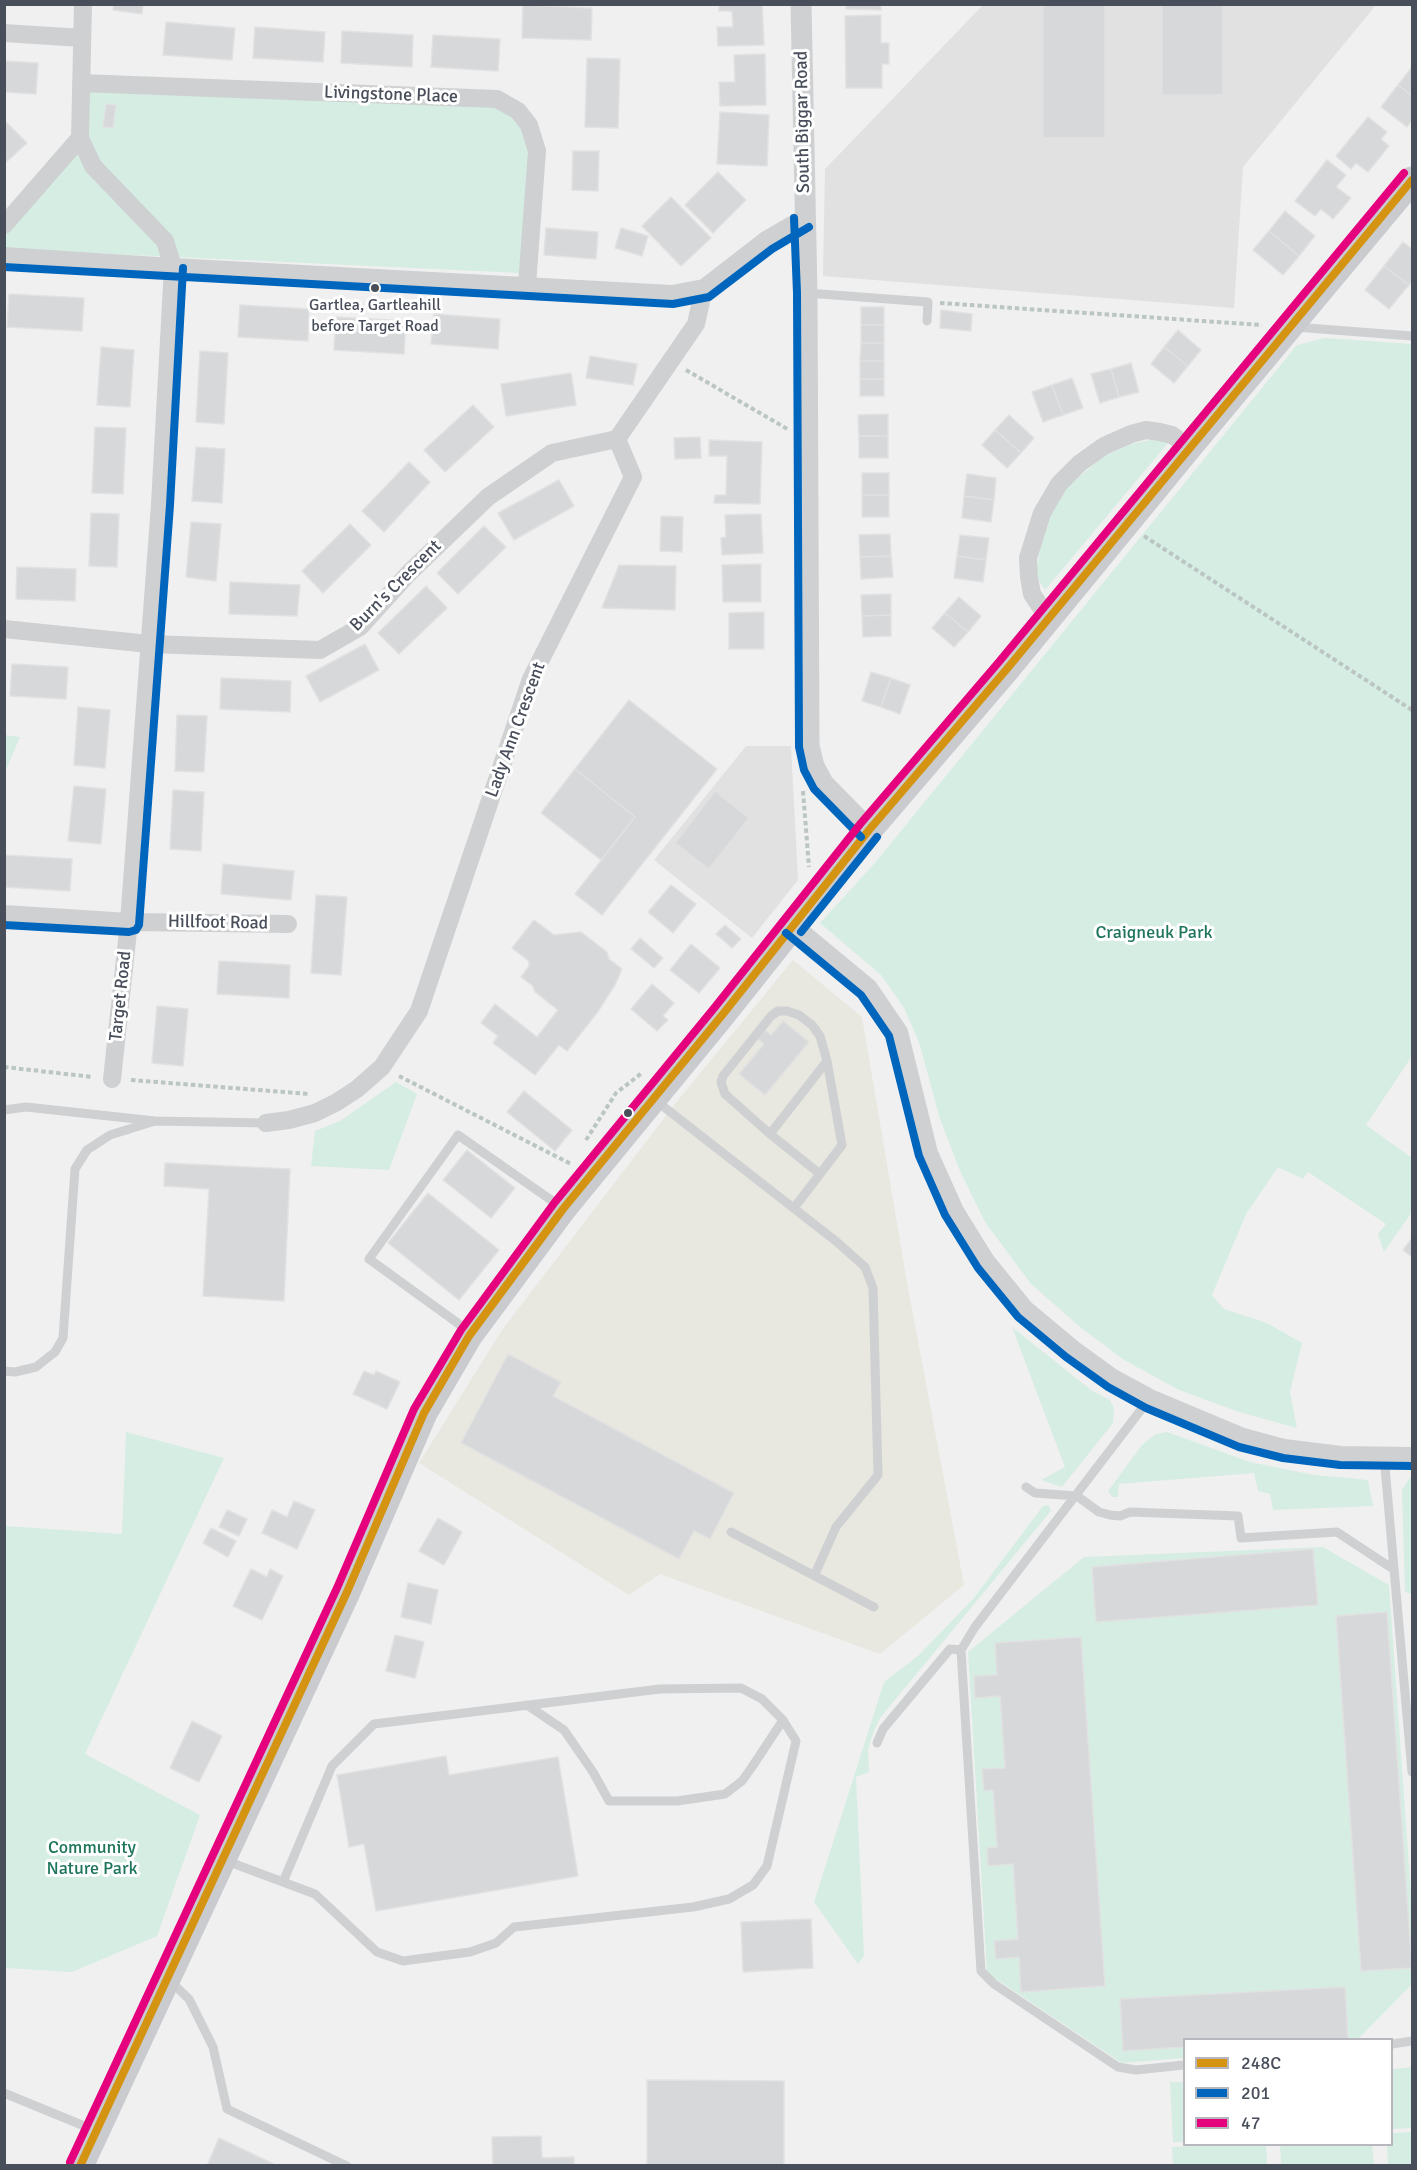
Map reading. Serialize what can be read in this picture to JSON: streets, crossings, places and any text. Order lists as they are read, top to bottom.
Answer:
{
  "streets": {
    "street": [
      "Livingstone Place",
      "South Biggar Road",
      "Burn's Crescent",
      "Lady Ann Crescent",
      "Hillfoot Road",
      "Target Road"
    ]
  },
  "crossings": [
    ["Burn's Crescent", "Lady Ann Crescent"],
    ["Burn's Crescent", "Target Road"],
    ["Hillfoot Road", "Target Road"]
  ],
  "parks": ["Craigneuk Park", "Community Nature Park"],
  "places": ["Gartlea, Gartleahill before Target Road"],
  "lines": ["transit line 47", "transit line 248C", "transit line 201"],
  "legend": ["248C", "201", "47"]
}
